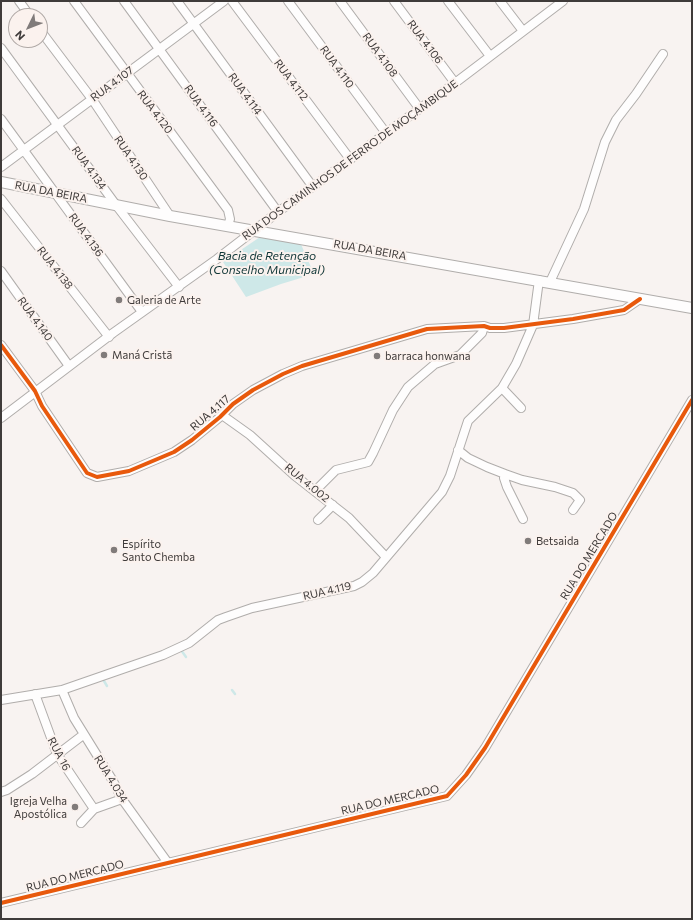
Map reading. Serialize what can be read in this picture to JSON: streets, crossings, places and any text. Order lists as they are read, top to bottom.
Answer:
{
  "streets": {
    "main road": ["RUA DA BEIRA"],
    "street": [
      "RUA 4.106",
      "RUA 4.108",
      "RUA 4.110",
      "RUA 4.112",
      "RUA 4.107",
      "RUA 4.114",
      "RUA 4.116",
      "RUA 4.120",
      "RUA 4.130",
      "RUA DOS CAMINHOS DE FERRO DE MOÇAMBIQUE",
      "RUA 4.134",
      "RUA 4.136",
      "RUA 4.138",
      "RUA 4.140",
      "RUA 4.117",
      "RUA 4.002",
      "RUA DO MERCADO",
      "RUA 4.119",
      "RUA 16",
      "RUA 4.034"
    ]
  },
  "crossings": [
    ["RUA 4.106", "RUA DOS CAMINHOS DE FERRO DE MOÇAMBIQUE"],
    ["RUA 4.108", "RUA DOS CAMINHOS DE FERRO DE MOÇAMBIQUE"],
    ["RUA 4.110", "RUA DOS CAMINHOS DE FERRO DE MOÇAMBIQUE"],
    ["RUA 4.112", "RUA DOS CAMINHOS DE FERRO DE MOÇAMBIQUE"],
    ["RUA 4.107", "RUA 4.114"],
    ["RUA 4.107", "RUA 4.116"],
    ["RUA 4.107", "RUA 4.120"],
    ["RUA 4.107", "RUA 4.130"],
    ["RUA 4.107", "RUA 4.134"],
    ["RUA 4.107", "RUA 4.136"],
    ["RUA 4.114", "RUA DOS CAMINHOS DE FERRO DE MOÇAMBIQUE"],
    ["RUA 4.116", "RUA DOS CAMINHOS DE FERRO DE MOÇAMBIQUE"],
    ["RUA 4.120", "RUA DA BEIRA"],
    ["RUA 4.130", "RUA DA BEIRA"],
    ["RUA DOS CAMINHOS DE FERRO DE MOÇAMBIQUE", "RUA 4.134"],
    ["RUA DOS CAMINHOS DE FERRO DE MOÇAMBIQUE", "RUA DA BEIRA"],
    ["RUA DOS CAMINHOS DE FERRO DE MOÇAMBIQUE", "RUA 4.136"],
    ["RUA DOS CAMINHOS DE FERRO DE MOÇAMBIQUE", "RUA 4.138"],
    ["RUA DOS CAMINHOS DE FERRO DE MOÇAMBIQUE", "RUA 4.140"],
    ["RUA DOS CAMINHOS DE FERRO DE MOÇAMBIQUE", "RUA 4.117"],
    ["RUA 4.134", "RUA DA BEIRA"],
    ["RUA DA BEIRA", "RUA 4.136"],
    ["RUA DA BEIRA", "RUA 4.117"],
    ["RUA DA BEIRA", "RUA 4.119"],
    ["RUA 4.117", "RUA 4.002"],
    ["RUA 4.117", "RUA 4.119"],
    ["RUA 4.002", "RUA 4.119"],
    ["RUA DO MERCADO", "RUA 4.034"],
    ["RUA 4.119", "RUA 16"],
    ["RUA 4.119", "RUA 4.034"]
  ],
  "water": ["Bacia de Retenção (Conselho Municipal)"],
  "places": [
    "Galeria de Arte",
    "Maná Cristã",
    "barraca honwana",
    "Betsaida",
    "Espírito Santo Chemba",
    "Igreja Velha Apostólica"
  ],
  "north": "bottom left"
}
